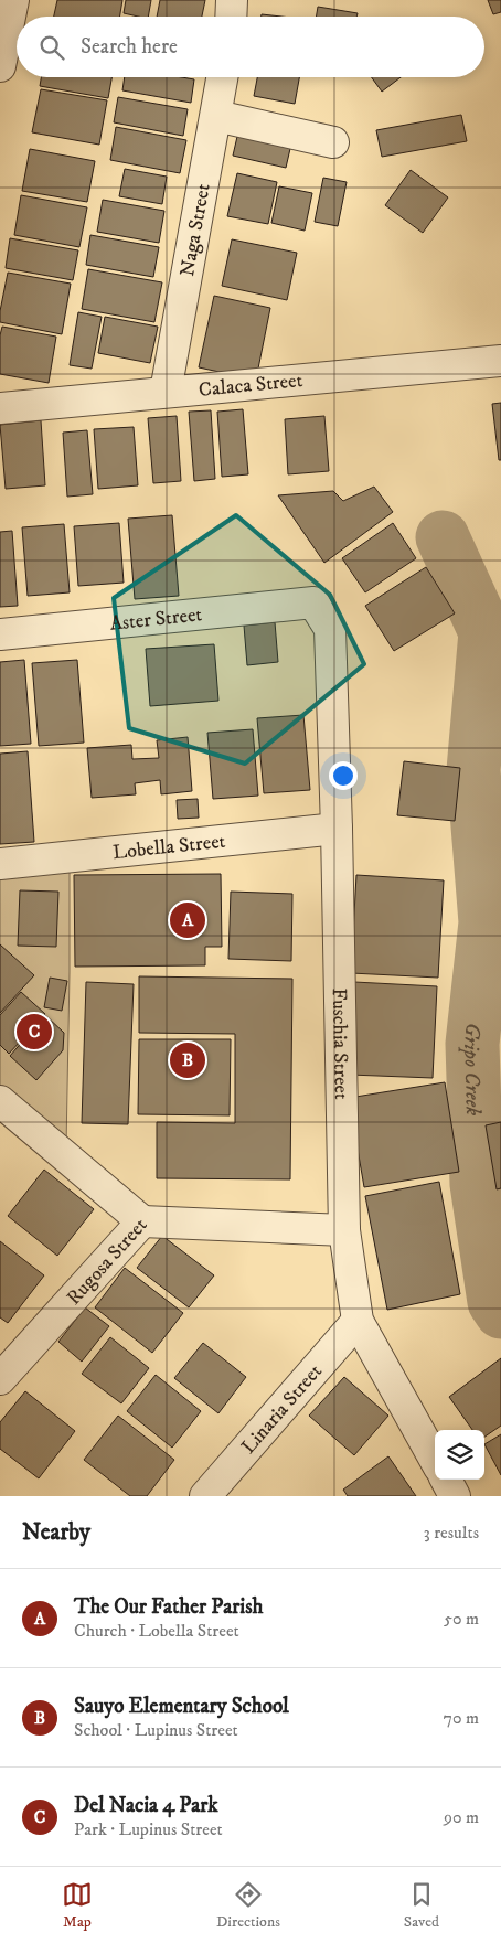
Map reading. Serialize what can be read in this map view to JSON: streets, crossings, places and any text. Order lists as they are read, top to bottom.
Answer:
{
  "streets": {
    "street": [
      "Naga Street",
      "Calaca Street",
      "Aster Street",
      "Lobella Street",
      "Fuschia Street",
      "Rugosa Street",
      "Linaria Street"
    ]
  },
  "crossings": [
    ["Naga Street", "Calaca Street"],
    ["Aster Street", "Fuschia Street"],
    ["Lobella Street", "Fuschia Street"],
    ["Fuschia Street", "Rugosa Street"],
    ["Fuschia Street", "Linaria Street"]
  ],
  "water": ["Gripo Creek"],
  "page": {
    "search": "Search here",
    "pins": ["A", "C", "B"],
    "heading": ["Nearby", "3 results"],
    "list": [
      {
        "mark": "A",
        "name": "The Our Father Parish",
        "note": "Church · Lobella Street",
        "value": "50 m"
      },
      {
        "mark": "B",
        "name": "Sauyo Elementary School",
        "note": "School · Lupinus Street",
        "value": "70 m"
      },
      {
        "mark": "C",
        "name": "Del Nacia 4 Park",
        "note": "Park · Lupinus Street",
        "value": "90 m"
      }
    ],
    "nav": ["Map", "Directions", "Saved"]
  }
}
